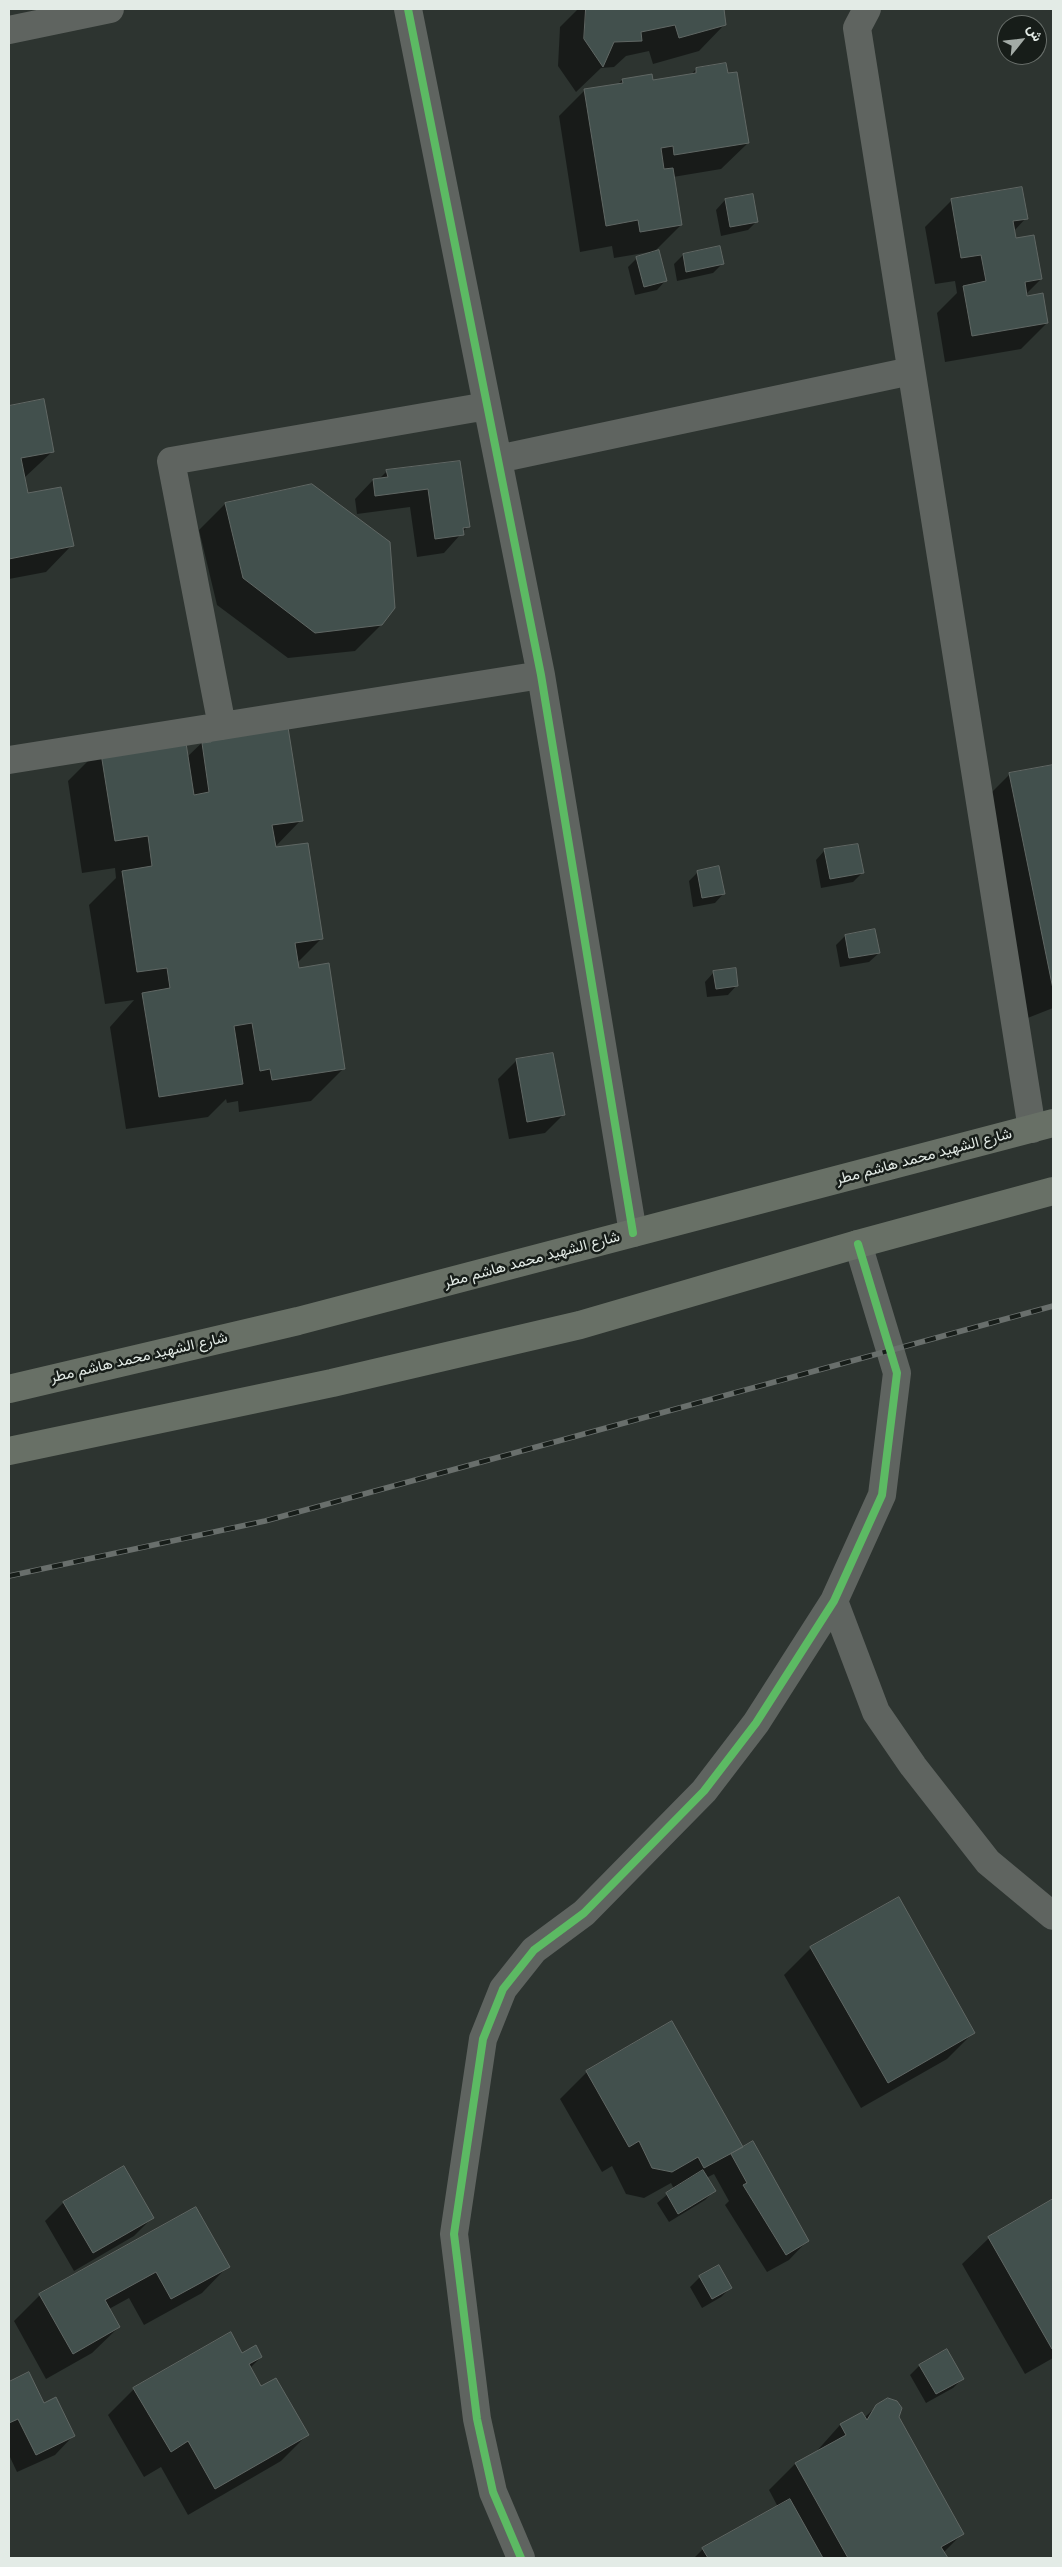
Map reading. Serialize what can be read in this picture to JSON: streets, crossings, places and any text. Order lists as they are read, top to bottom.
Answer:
{
  "streets": {
    "main road": ["شارع الشهيد محمد هاشم مطر"]
  },
  "north": "top right"
}
